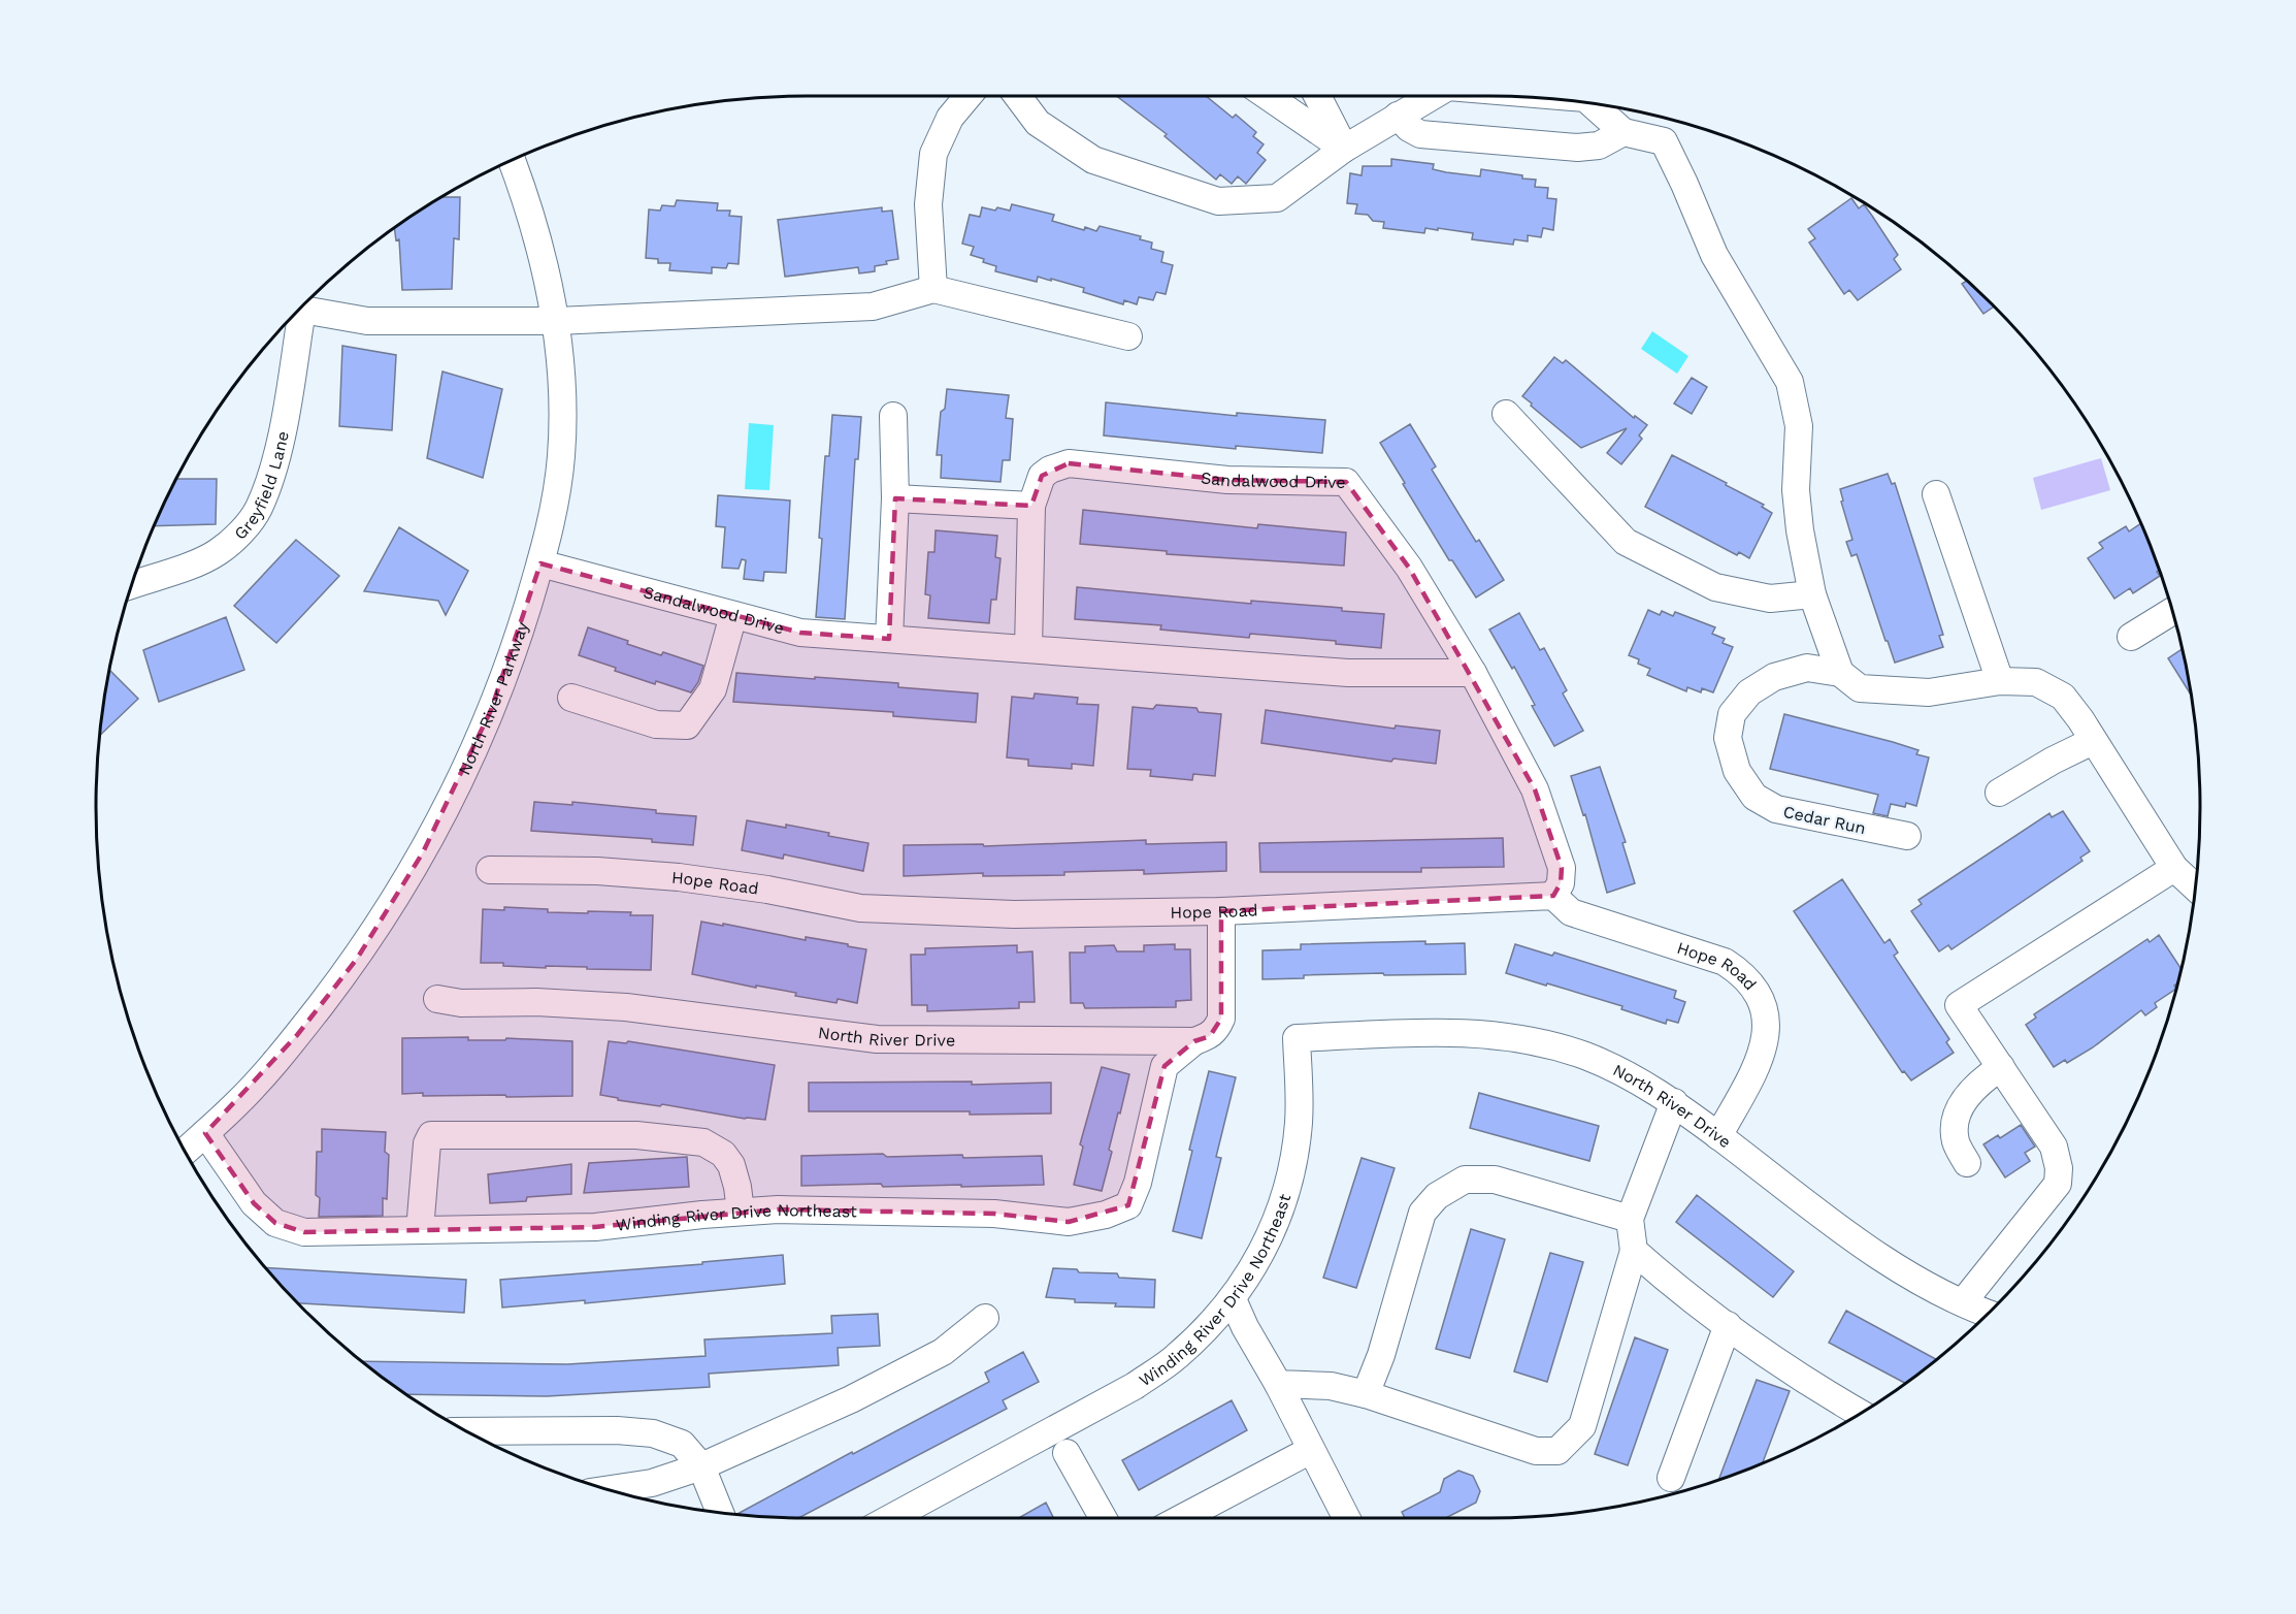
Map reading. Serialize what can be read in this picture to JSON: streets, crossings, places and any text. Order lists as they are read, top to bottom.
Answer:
{
  "streets": {
    "street": [
      "Sandalwood Drive",
      "Greyfield Lane",
      "North River Parkway",
      "Cedar Run",
      "Hope Road",
      "North River Drive",
      "Winding River Drive Northeast"
    ]
  },
  "crossings": [
    ["Sandalwood Drive", "North River Parkway"],
    ["Sandalwood Drive", "Hope Road"],
    ["Greyfield Lane", "North River Parkway"],
    ["North River Parkway", "Winding River Drive Northeast"],
    ["Hope Road", "North River Drive"],
    ["North River Drive", "Winding River Drive Northeast"]
  ]
}
